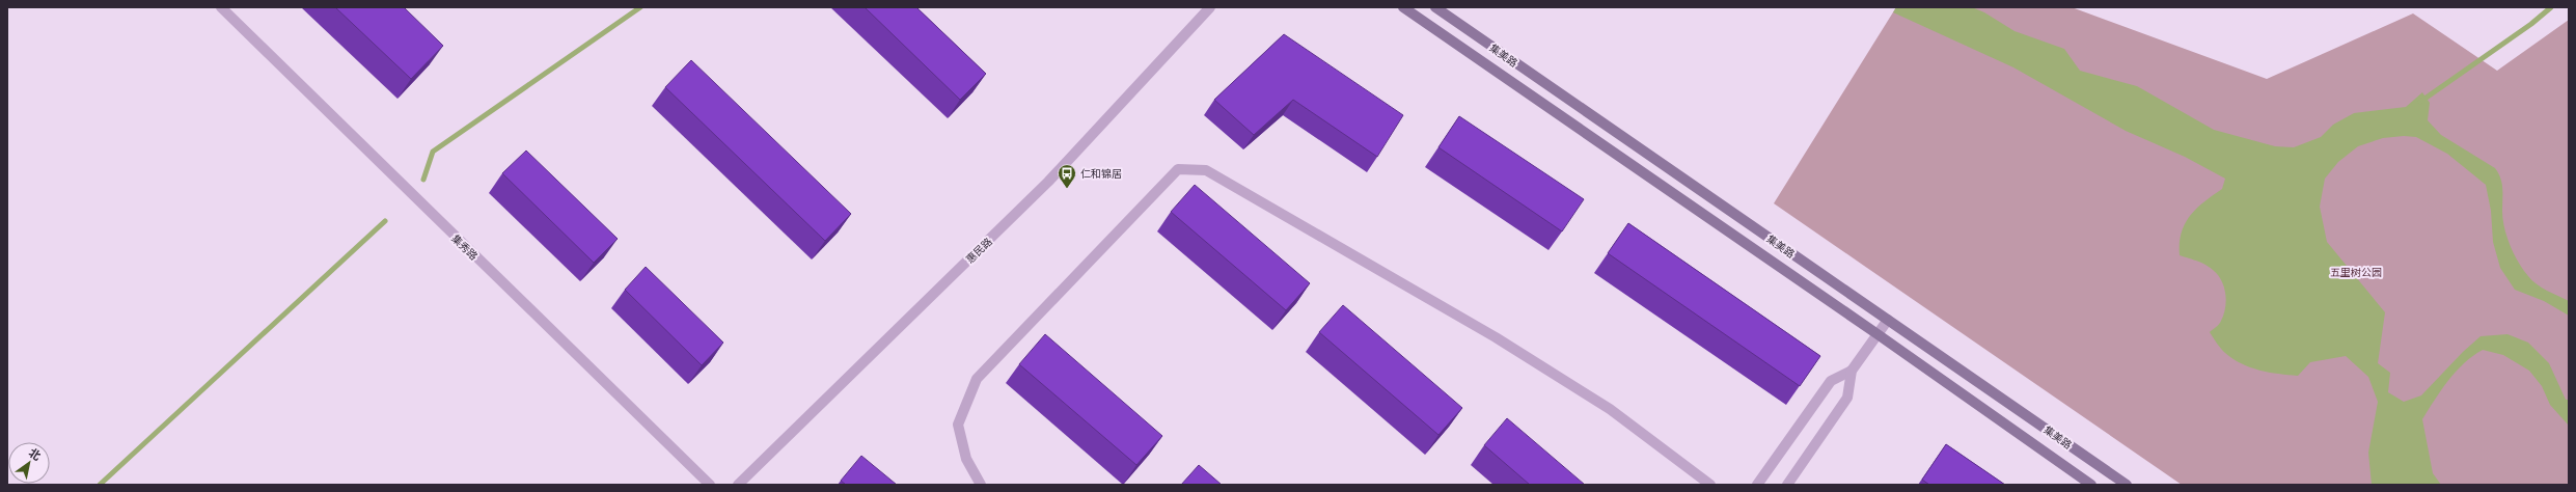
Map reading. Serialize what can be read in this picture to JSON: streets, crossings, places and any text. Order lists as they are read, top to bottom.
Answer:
{
  "streets": {
    "main road": ["集美路"],
    "street": ["集秀路", "惠民路"]
  },
  "parks": ["五里树公园"],
  "places": {
    "bus stop": ["仁和锦居"]
  },
  "north": "top right"
}
